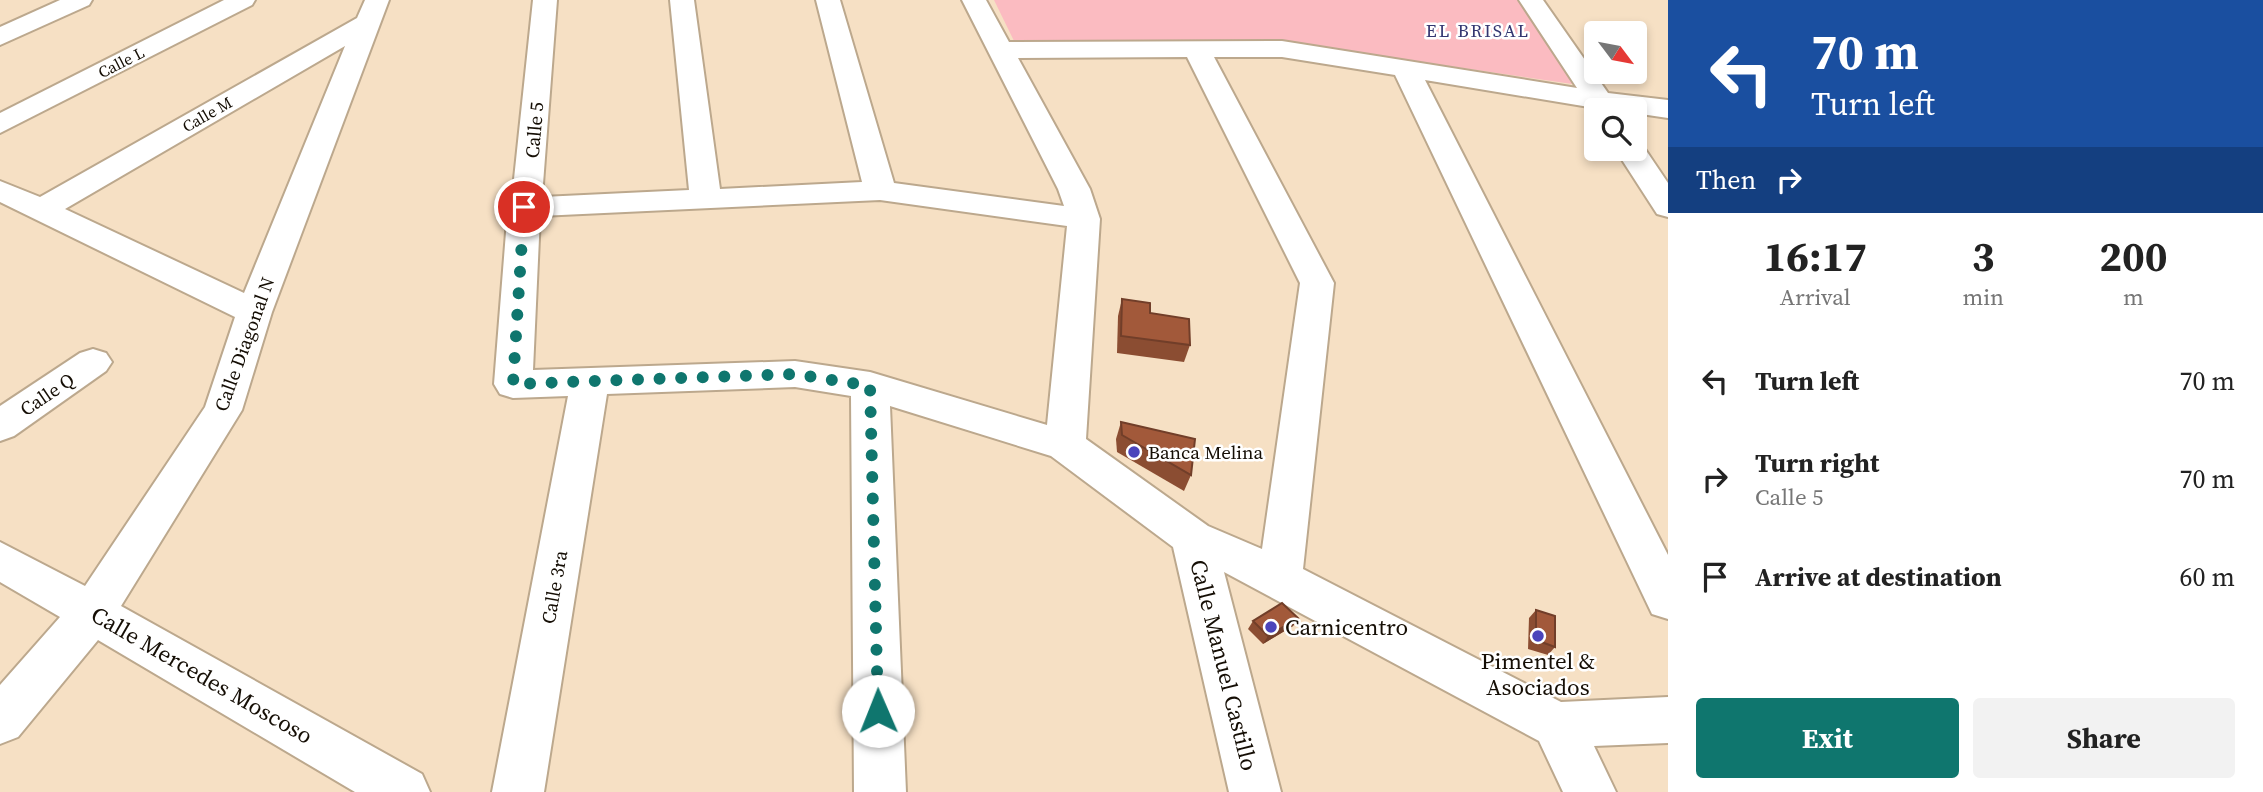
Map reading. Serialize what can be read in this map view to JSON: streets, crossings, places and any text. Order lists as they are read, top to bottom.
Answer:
{
  "streets": {
    "street": [
      "Calle L",
      "Calle M",
      "Calle 5",
      "Calle Diagonal N",
      "Calle Q",
      "Calle 3ra",
      "Calle Manuel Castillo",
      "Calle Mercedes Moscoso"
    ]
  },
  "crossings": [
    ["Calle M", "Calle Diagonal N"],
    ["Calle 5", "Calle 3ra"],
    ["Calle Diagonal N", "Calle Mercedes Moscoso"]
  ],
  "districts": ["EL BRISAL"],
  "places": ["Banca Melina", "Carnicentro", "Pimentel & Asociados"],
  "north": "bottom right",
  "page": {
    "turn": ["70 m", "Turn left"],
    "then": "Then",
    "eta": [
      "16:17",
      "Arrival",
      "3",
      "min",
      "200",
      "m"
    ],
    "list": [
      {
        "name": "Turn left",
        "value": "70 m"
      },
      {
        "name": "Turn right",
        "note": "Calle 5",
        "value": "70 m"
      },
      {
        "name": "Arrive at destination",
        "value": "60 m"
      }
    ],
    "buttons": ["Exit", "Share"]
  }
}
